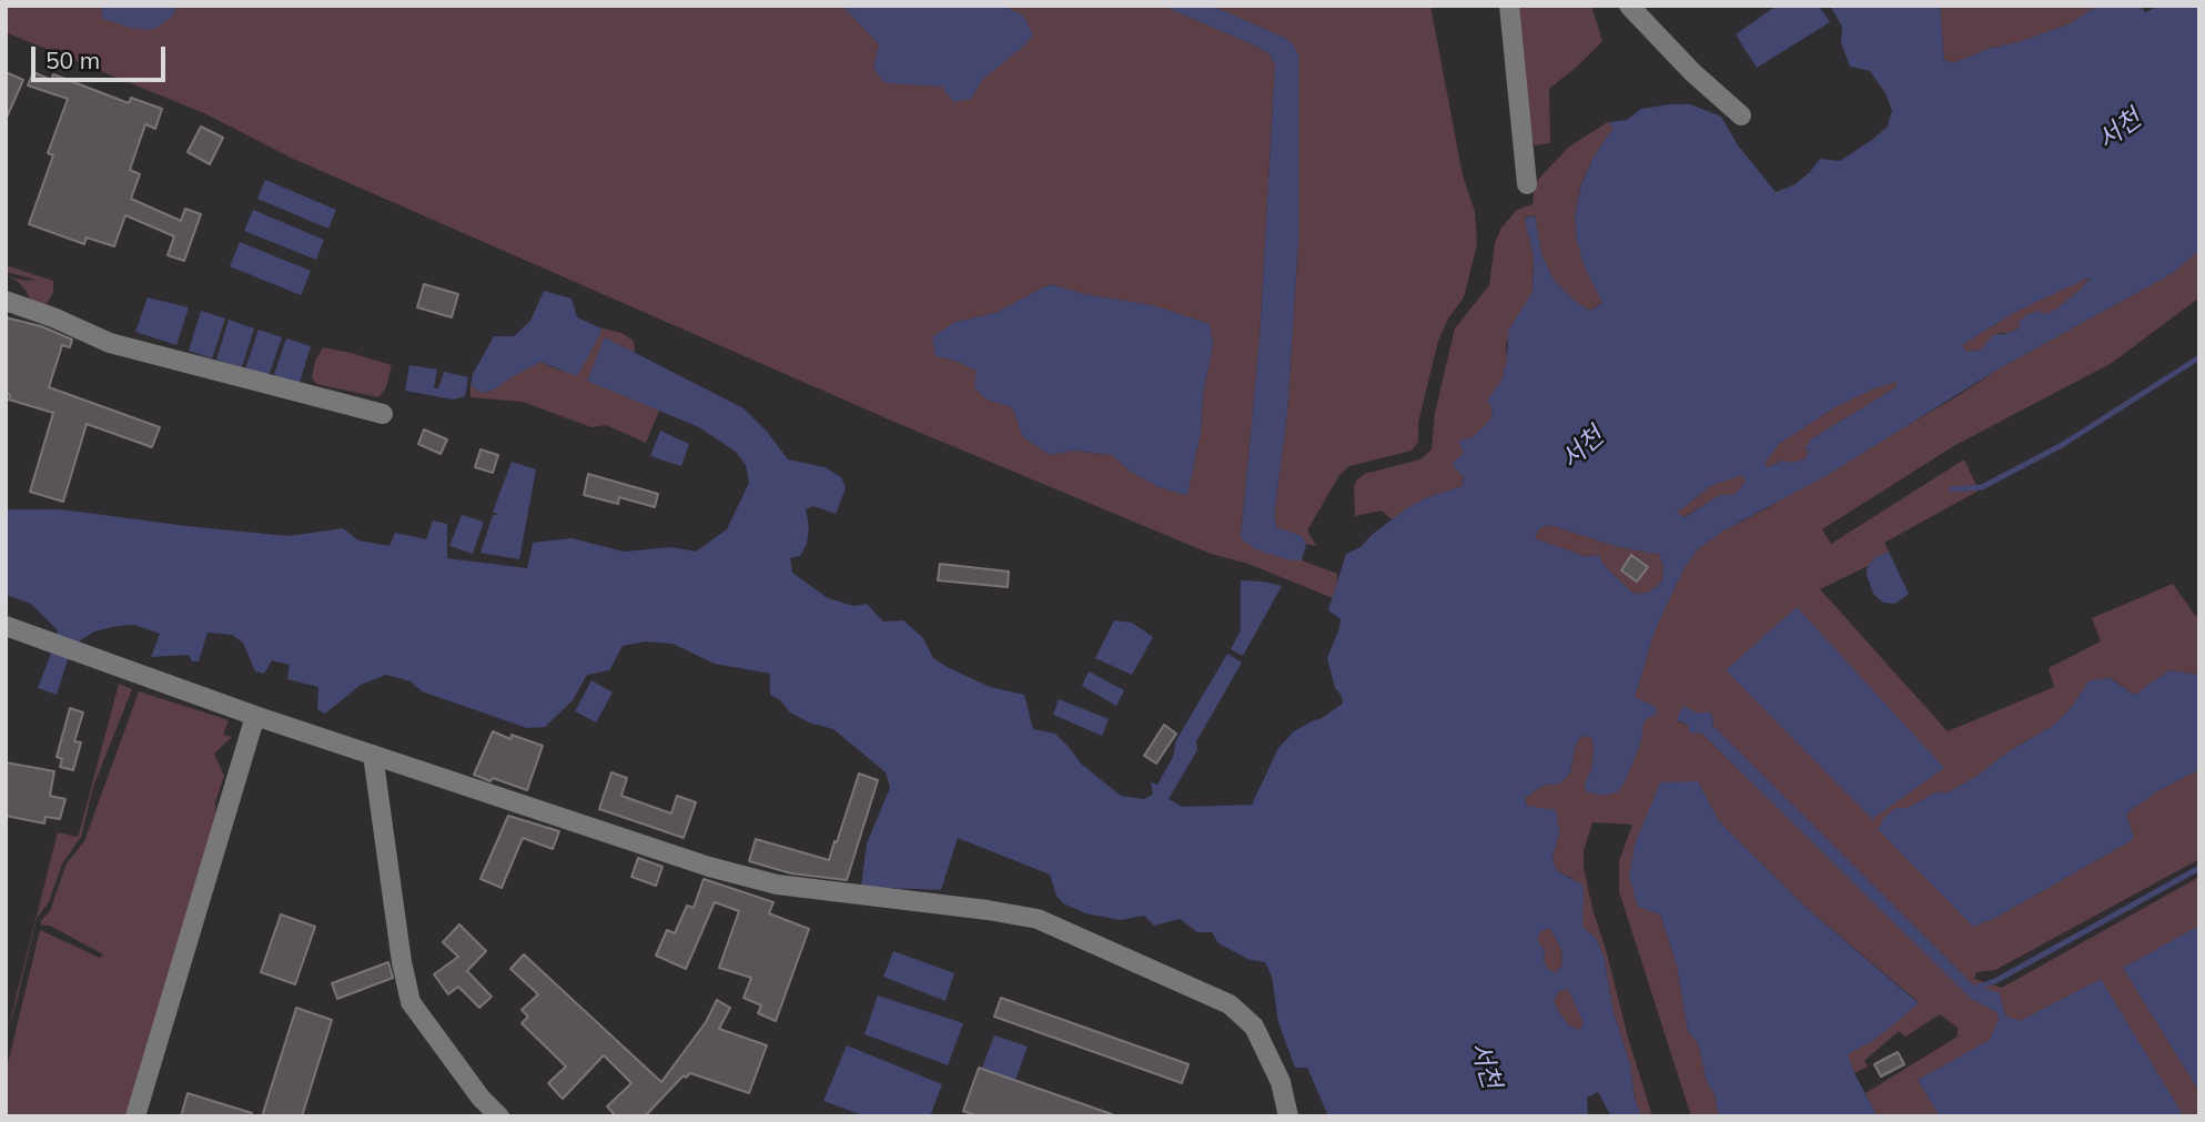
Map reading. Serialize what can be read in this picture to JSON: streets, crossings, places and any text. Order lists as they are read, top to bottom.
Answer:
{
  "water": ["서천"],
  "scale_bar": "50 m"
}
